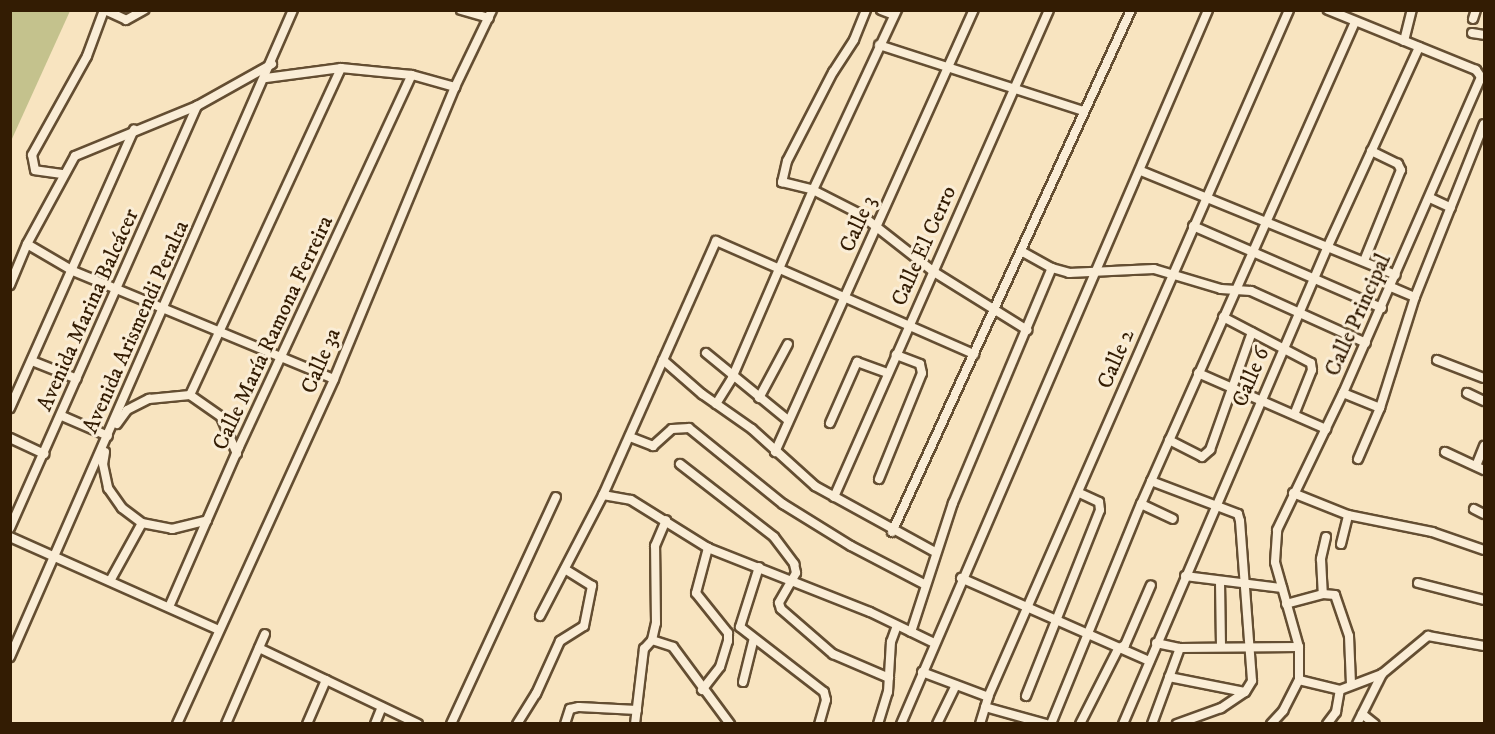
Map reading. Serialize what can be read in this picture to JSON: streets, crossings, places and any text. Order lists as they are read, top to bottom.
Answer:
{
  "streets": {
    "street": [
      "Calle 3",
      "Calle El Cerro",
      "Avenida Marina Balcácer",
      "Calle Principal",
      "Avenida Arismendi Peralta",
      "Calle María Ramona Ferreira",
      "Calle 2",
      "Calle 3a",
      "Calle 6"
    ]
  },
  "crossings": [
    ["Calle Principal", "Calle 6"],
    ["Avenida Arismendi Peralta", "Calle María Ramona Ferreira"]
  ]
}
